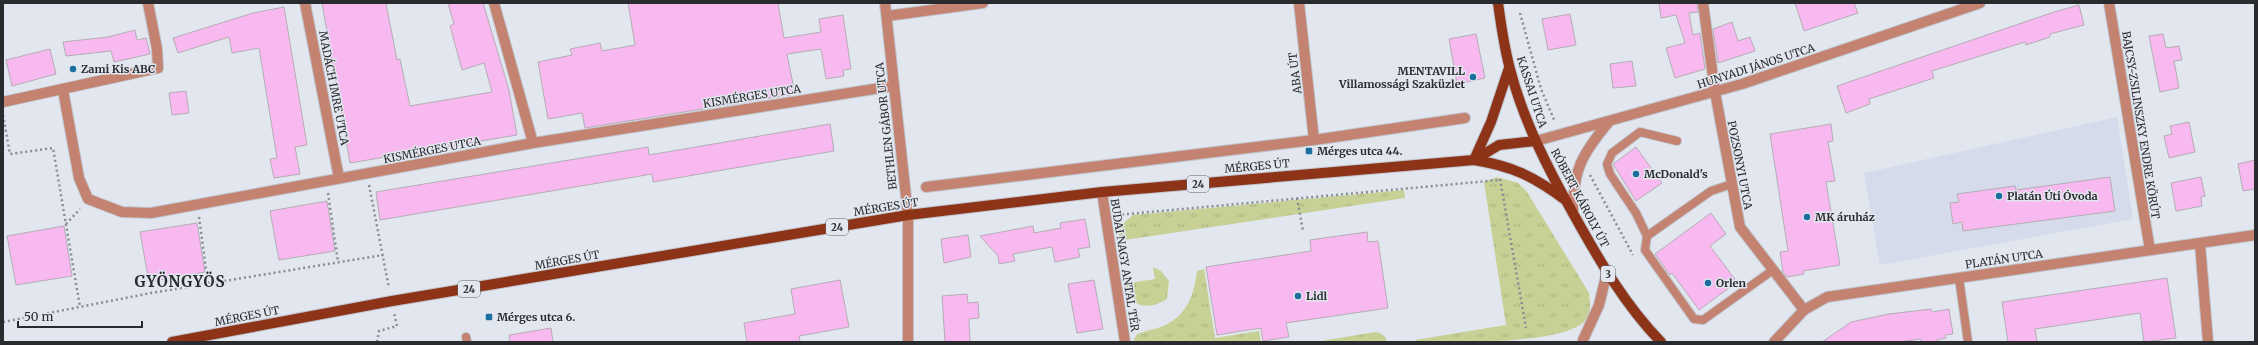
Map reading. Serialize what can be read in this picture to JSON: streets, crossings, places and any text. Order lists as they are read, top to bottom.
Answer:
{
  "streets": {
    "main road": [
      "KASSAI UTCA",
      "MÉRGES ÚT",
      "24",
      "RÓBERT KÁROLY ÚT",
      "3"
    ],
    "street": [
      "HUNYADI JÁNOS UTCA",
      "ABA ÚT",
      "MADÁCH IMRE UTCA",
      "KISMÉRGES UTCA",
      "BAJCSY-ZSILINSZKY ENDRE KÖRÚT",
      "BETHLEN GÁBOR UTCA",
      "POZSONYI UTCA",
      "PLATÁN UTCA",
      "BUDAI NAGY ANTAL TÉR"
    ]
  },
  "crossings": [
    ["HUNYADI JÁNOS UTCA", "KASSAI UTCA"],
    ["HUNYADI JÁNOS UTCA", "POZSONYI UTCA"],
    ["HUNYADI JÁNOS UTCA", "MÉRGES ÚT"],
    ["HUNYADI JÁNOS UTCA", "RÓBERT KÁROLY ÚT"],
    ["ABA ÚT", "MÉRGES ÚT"],
    ["MADÁCH IMRE UTCA", "KISMÉRGES UTCA"],
    ["KASSAI UTCA", "MÉRGES ÚT"],
    ["KASSAI UTCA", "RÓBERT KÁROLY ÚT"],
    ["KISMÉRGES UTCA", "BETHLEN GÁBOR UTCA"],
    ["BAJCSY-ZSILINSZKY ENDRE KÖRÚT", "PLATÁN UTCA"],
    ["BETHLEN GÁBOR UTCA", "MÉRGES ÚT"],
    ["POZSONYI UTCA", "PLATÁN UTCA"],
    ["MÉRGES ÚT", "RÓBERT KÁROLY ÚT"],
    ["MÉRGES ÚT", "BUDAI NAGY ANTAL TÉR"]
  ],
  "districts": ["GYÖNGYÖS"],
  "places": {
    "other": [
      "Zami Kis ABC",
      "MENTAVILL Villamossági Szaküzlet",
      "McDonald's",
      "Platán Úti Óvoda",
      "MK áruház",
      "Orlen",
      "Lidl"
    ],
    "transit": ["Mérges utca 44.", "Mérges utca 6."]
  },
  "scale_bar": "50 m"
}
